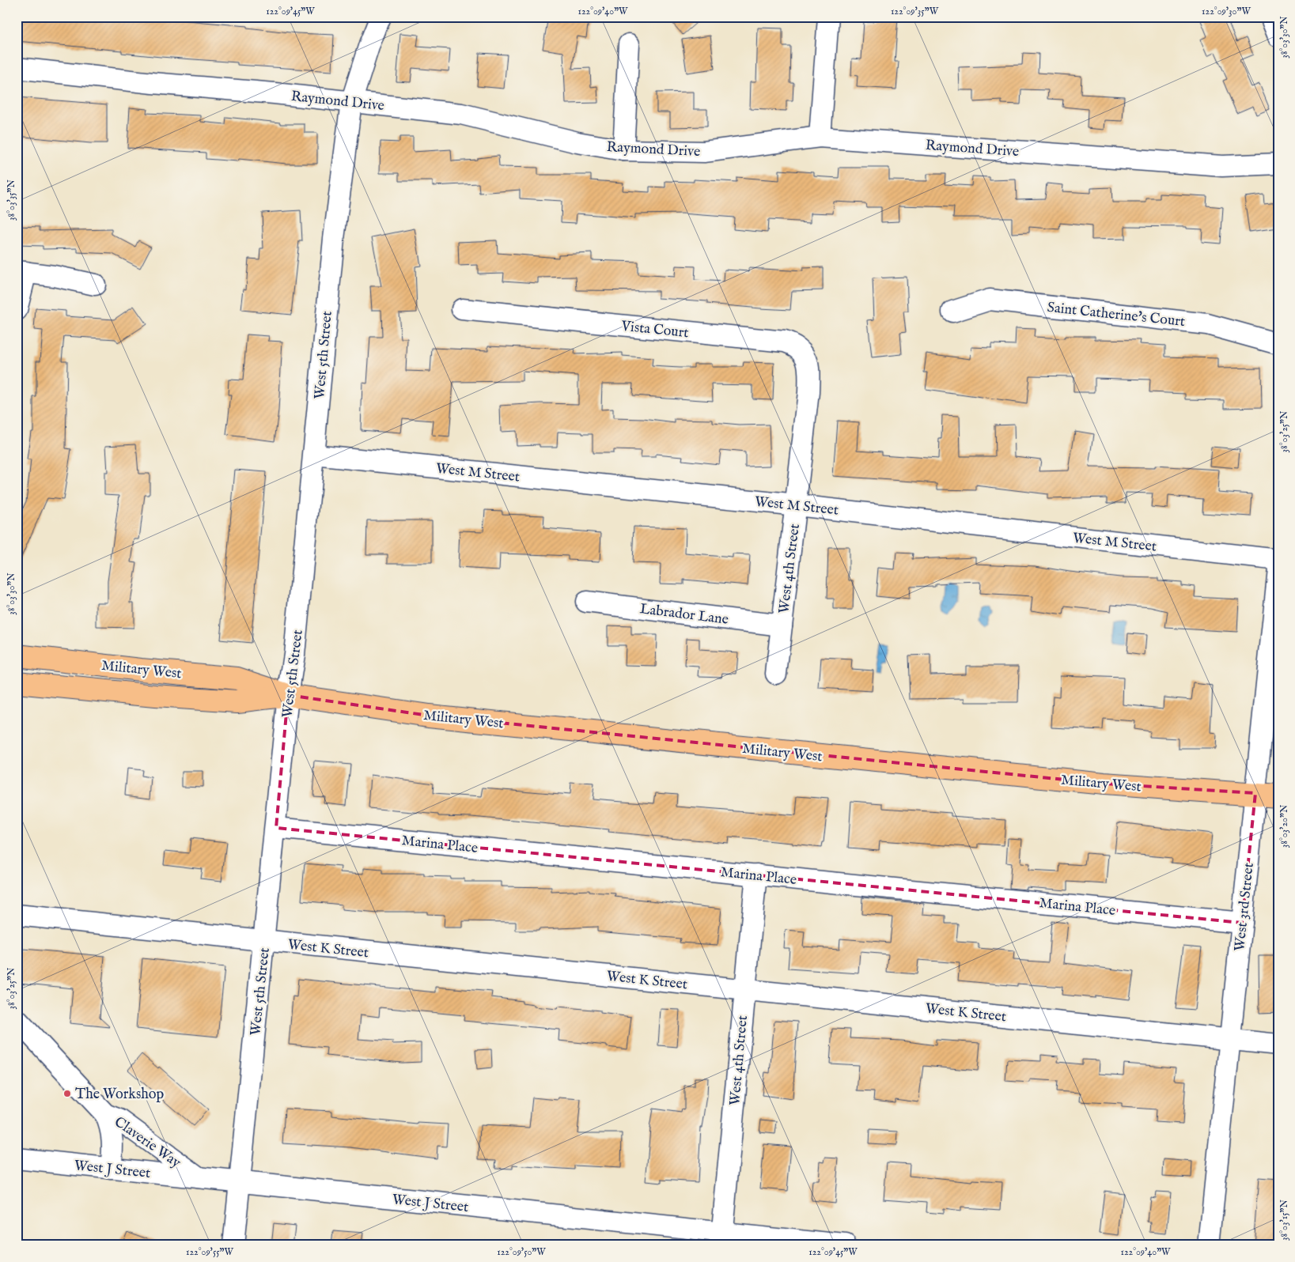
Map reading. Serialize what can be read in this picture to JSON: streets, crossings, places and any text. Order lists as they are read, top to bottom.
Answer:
{
  "streets": {
    "main road": ["Military West"],
    "street": [
      "Raymond Drive",
      "Saint Catherine's Court",
      "Vista Court",
      "West 5th Street",
      "West M Street",
      "West 4th Street",
      "Labrador Lane",
      "Marina Place",
      "West 3rd Street",
      "West K Street",
      "Claverie Way",
      "West J Street"
    ]
  },
  "crossings": [
    ["Raymond Drive", "West 5th Street"],
    ["Vista Court", "West 4th Street"],
    ["West 5th Street", "West M Street"],
    ["West 5th Street", "Military West"],
    ["West 5th Street", "Marina Place"],
    ["West 5th Street", "West K Street"],
    ["West 5th Street", "West J Street"],
    ["West M Street", "West 4th Street"],
    ["West 4th Street", "Labrador Lane"],
    ["West 4th Street", "Marina Place"],
    ["West 4th Street", "West K Street"],
    ["West 4th Street", "West J Street"],
    ["Military West", "West 3rd Street"],
    ["Marina Place", "West 3rd Street"],
    ["West 3rd Street", "West K Street"],
    ["Claverie Way", "West J Street"]
  ],
  "places": ["The Workshop"],
  "coordinates": [
    "122°09'45\"W",
    "122°09'40\"W",
    "122°09'35\"W",
    "122°09'30\"W",
    "38°03'30\"N",
    "38°03'35\"N",
    "38°03'25\"N",
    "38°03'20\"N",
    "38°03'15\"N",
    "122°09'55\"W",
    "122°09'50\"W"
  ]
}
